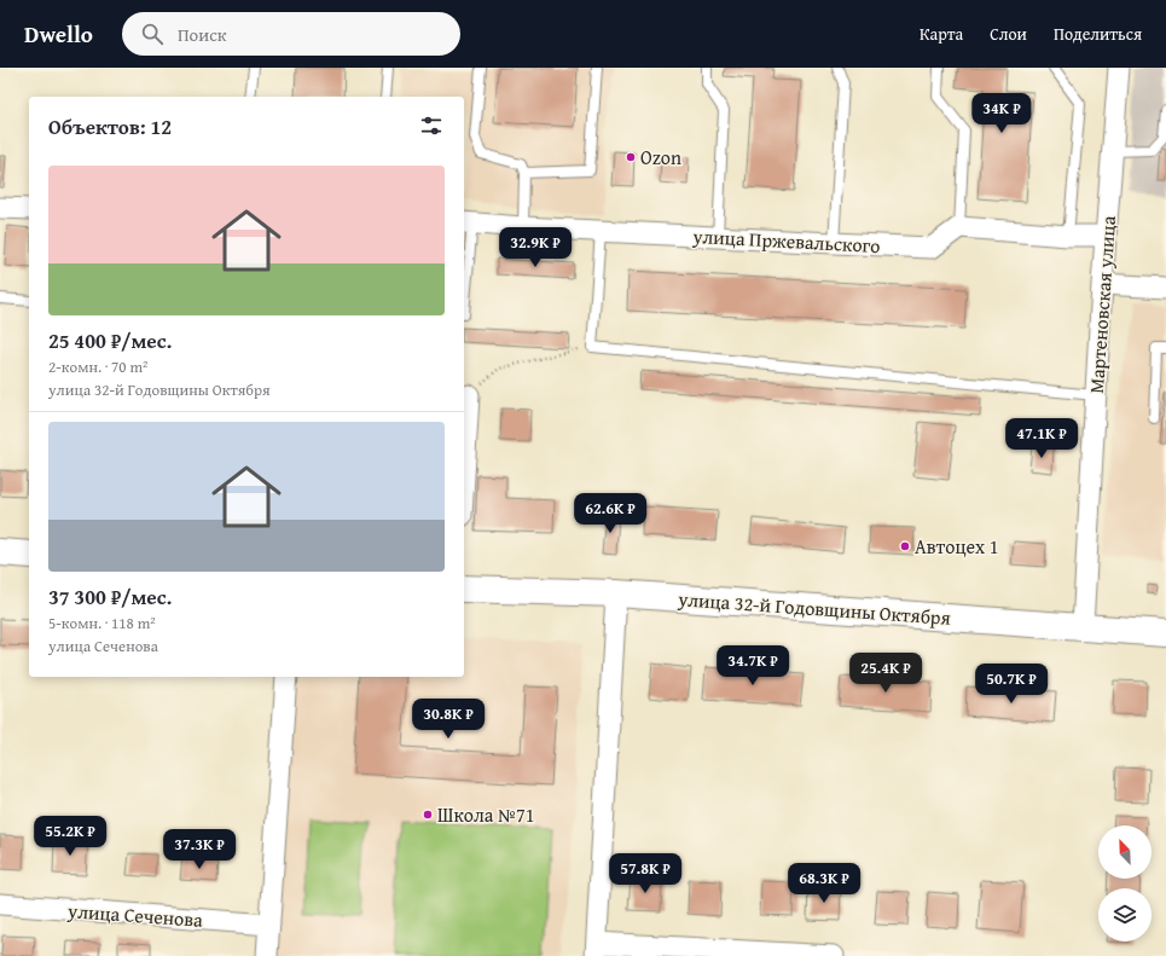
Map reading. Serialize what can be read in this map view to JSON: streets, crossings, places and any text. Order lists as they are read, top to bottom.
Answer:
{
  "streets": {
    "main road": ["улица 32-й Годовщины Октября"],
    "street": ["улица Пржевальского", "Мартеновская улица", "улица Сеченова"]
  },
  "crossings": [
    ["Мартеновская улица", "улица 32-й Годовщины Октября"]
  ],
  "places": ["Ozon", "Автоцех 1", "Школа №71"],
  "north": "top left",
  "page": {
    "header": "Dwello",
    "search": "Поиск",
    "nav": ["Карта", "Слои", "Поделиться"],
    "price": [
      "34K ₽",
      "32.9K ₽",
      "47.1K ₽",
      "62.6K ₽",
      "34.7K ₽",
      "25.4K ₽",
      "50.7K ₽",
      "30.8K ₽",
      "55.2K ₽",
      "37.3K ₽",
      "57.8K ₽",
      "68.3K ₽"
    ],
    "heading": "Объектов: 12",
    "list": [
      {
        "name": "25 400 ₽/мес.",
        "note": "2-комн. · 70 m² · улица 32-й Годовщины Октября"
      },
      {
        "name": "37 300 ₽/мес.",
        "note": "5-комн. · 118 m² · улица Сеченова"
      }
    ]
  }
}
